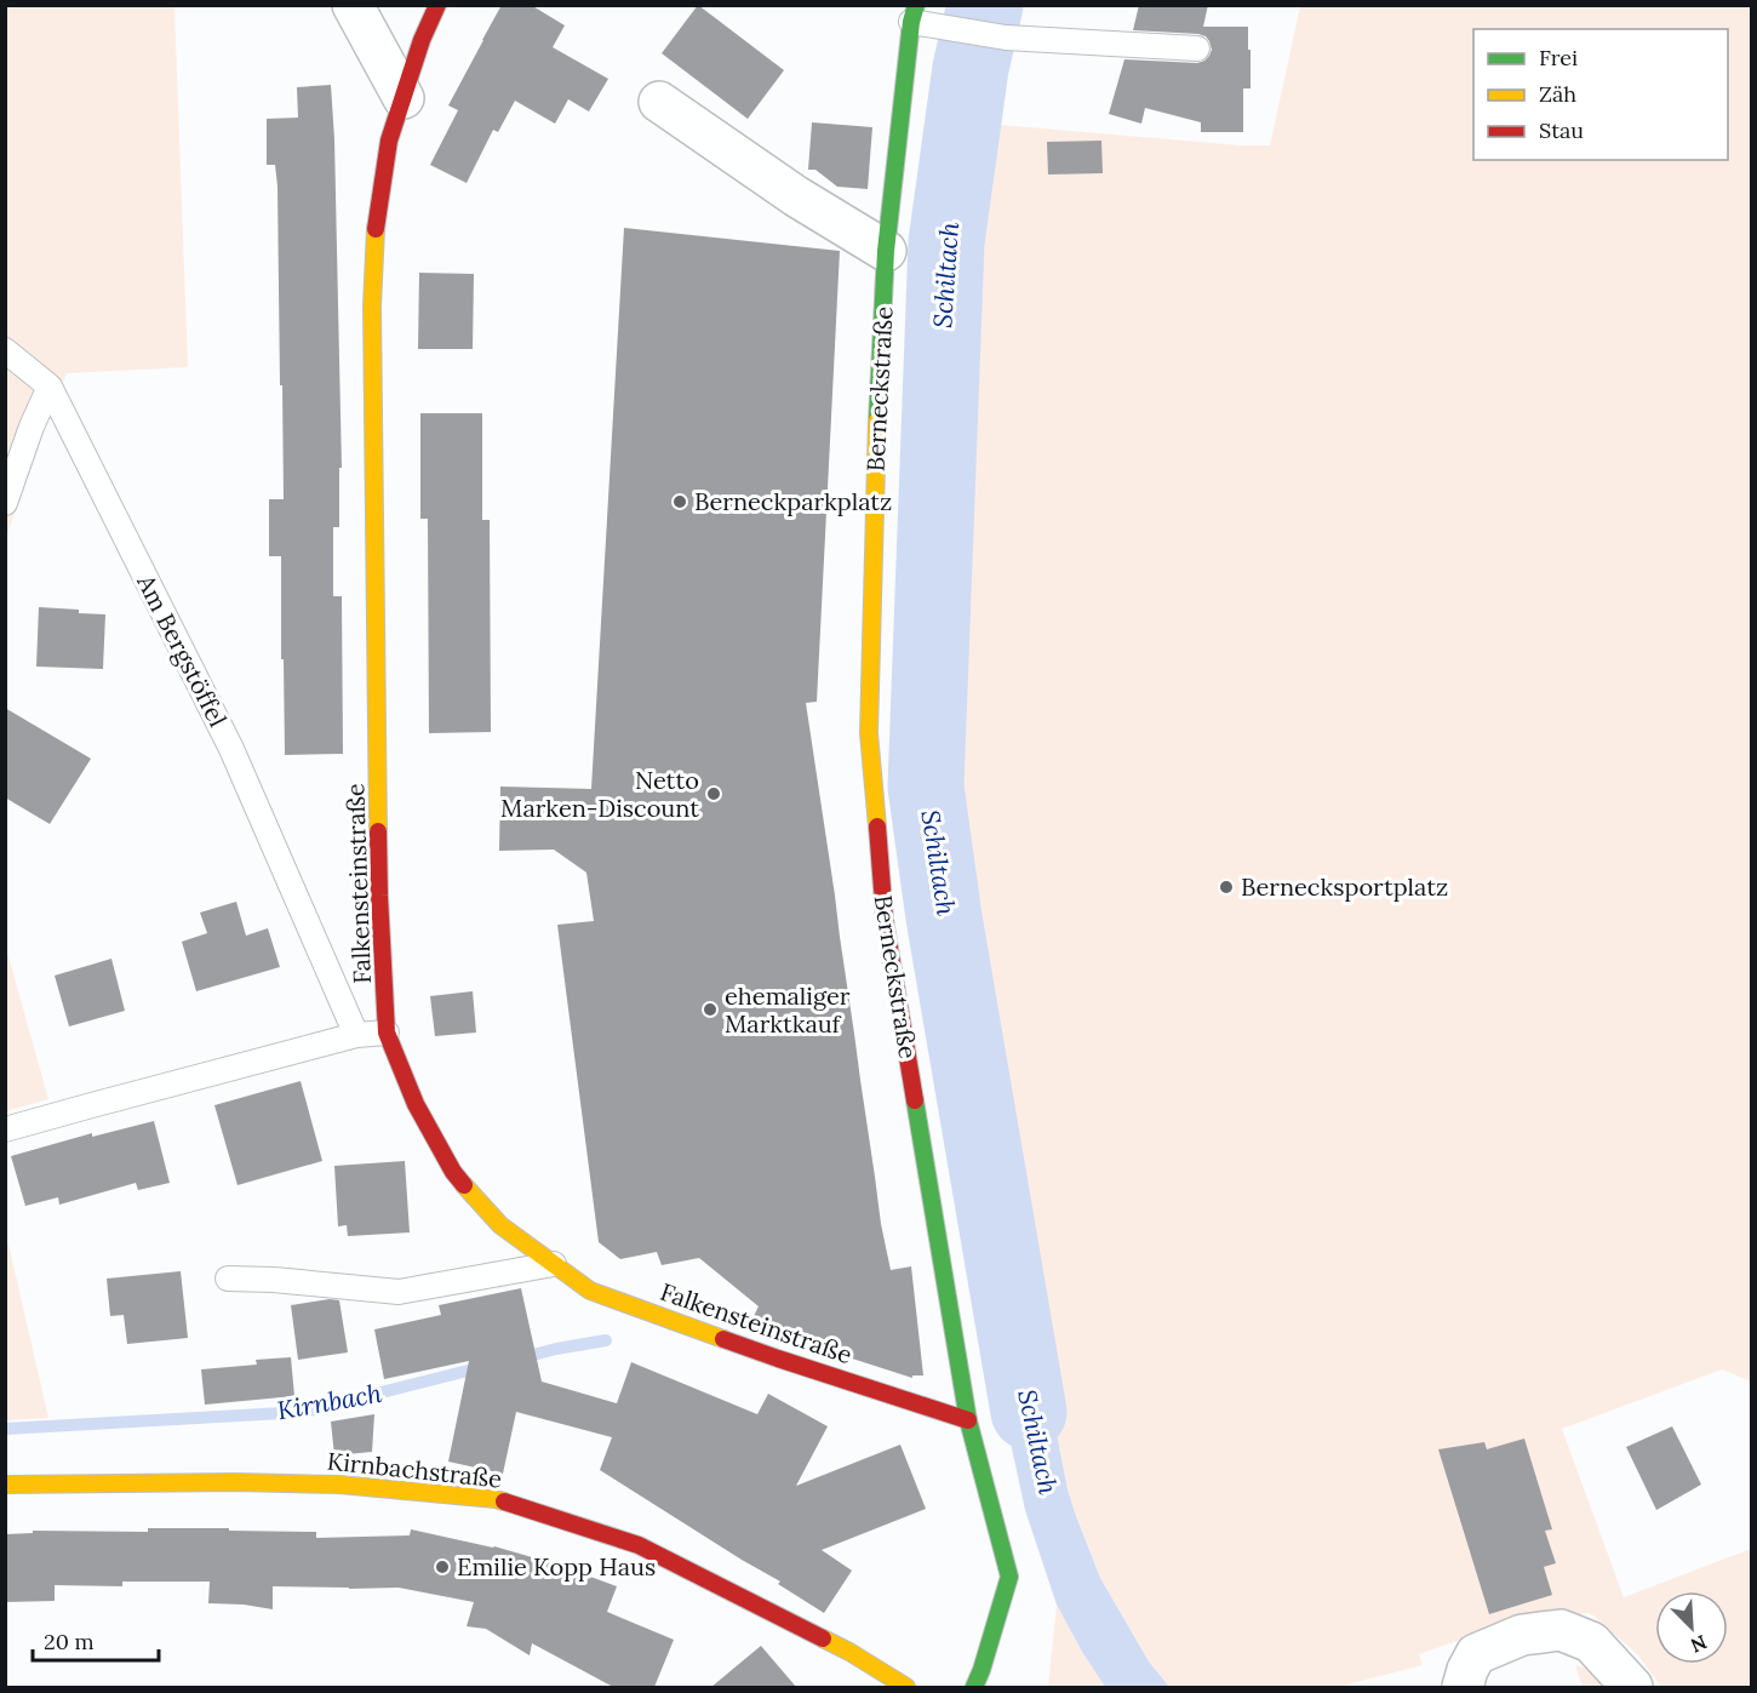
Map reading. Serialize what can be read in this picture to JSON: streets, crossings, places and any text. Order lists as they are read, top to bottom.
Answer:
{
  "streets": {
    "main road": ["Berneckstraße", "Falkensteinstraße", "Kirnbachstraße"],
    "lane": ["Am Bergstöffel"]
  },
  "crossings": [
    ["Berneckstraße", "Falkensteinstraße"]
  ],
  "water": ["Schiltach", "Kirnbach"],
  "places": [
    "Berneckparkplatz",
    "Netto Marken-Discount",
    "Bernecksportplatz",
    "ehemaliger Marktkauf",
    "Emilie Kopp Haus"
  ],
  "legend": ["Frei", "Zäh", "Stau"],
  "scale_bar": "20 m",
  "north": "bottom right"
}
